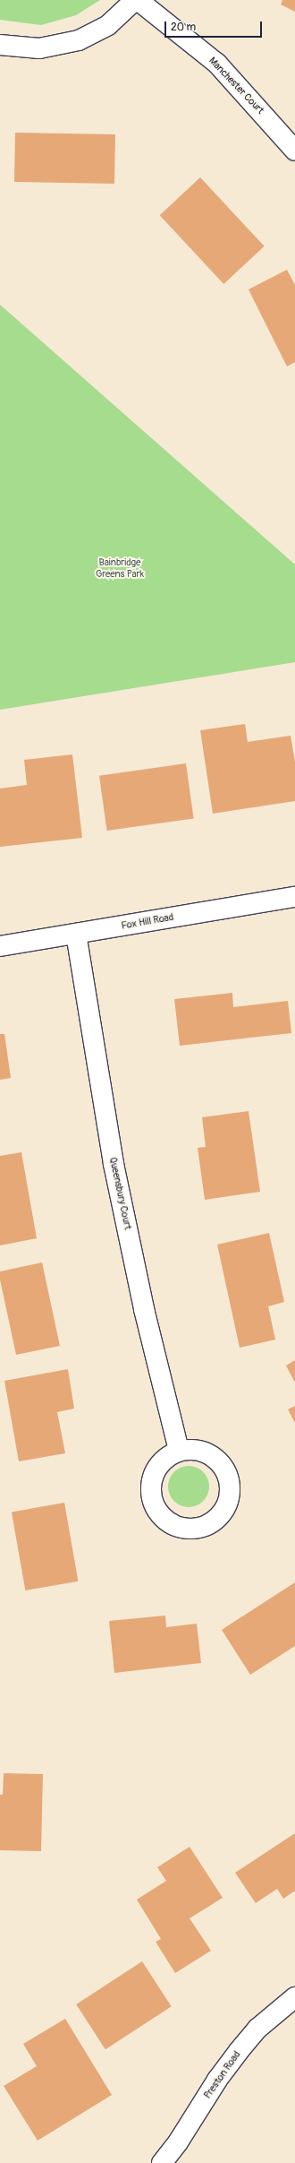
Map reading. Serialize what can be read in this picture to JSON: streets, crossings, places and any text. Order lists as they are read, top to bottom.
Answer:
{
  "streets": {
    "street": [
      "Manchester Court",
      "Fox Hill Road",
      "Queensbury Court",
      "Preston Road"
    ]
  },
  "crossings": [
    ["Fox Hill Road", "Queensbury Court"]
  ],
  "parks": ["Bainbridge Greens Park"],
  "scale_bar": "20 m"
}
